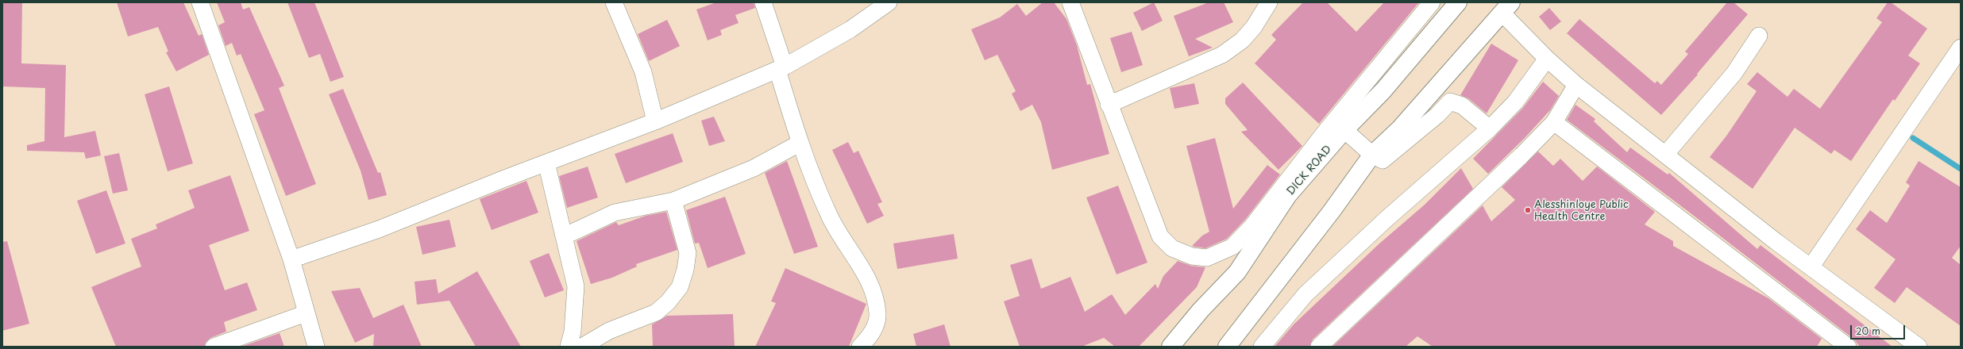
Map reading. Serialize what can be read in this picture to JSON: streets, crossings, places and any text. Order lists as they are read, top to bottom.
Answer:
{
  "streets": {
    "main road": ["DICK ROAD"]
  },
  "places": ["Alesshinloye Public Health Centre"],
  "scale_bar": "20 m"
}
